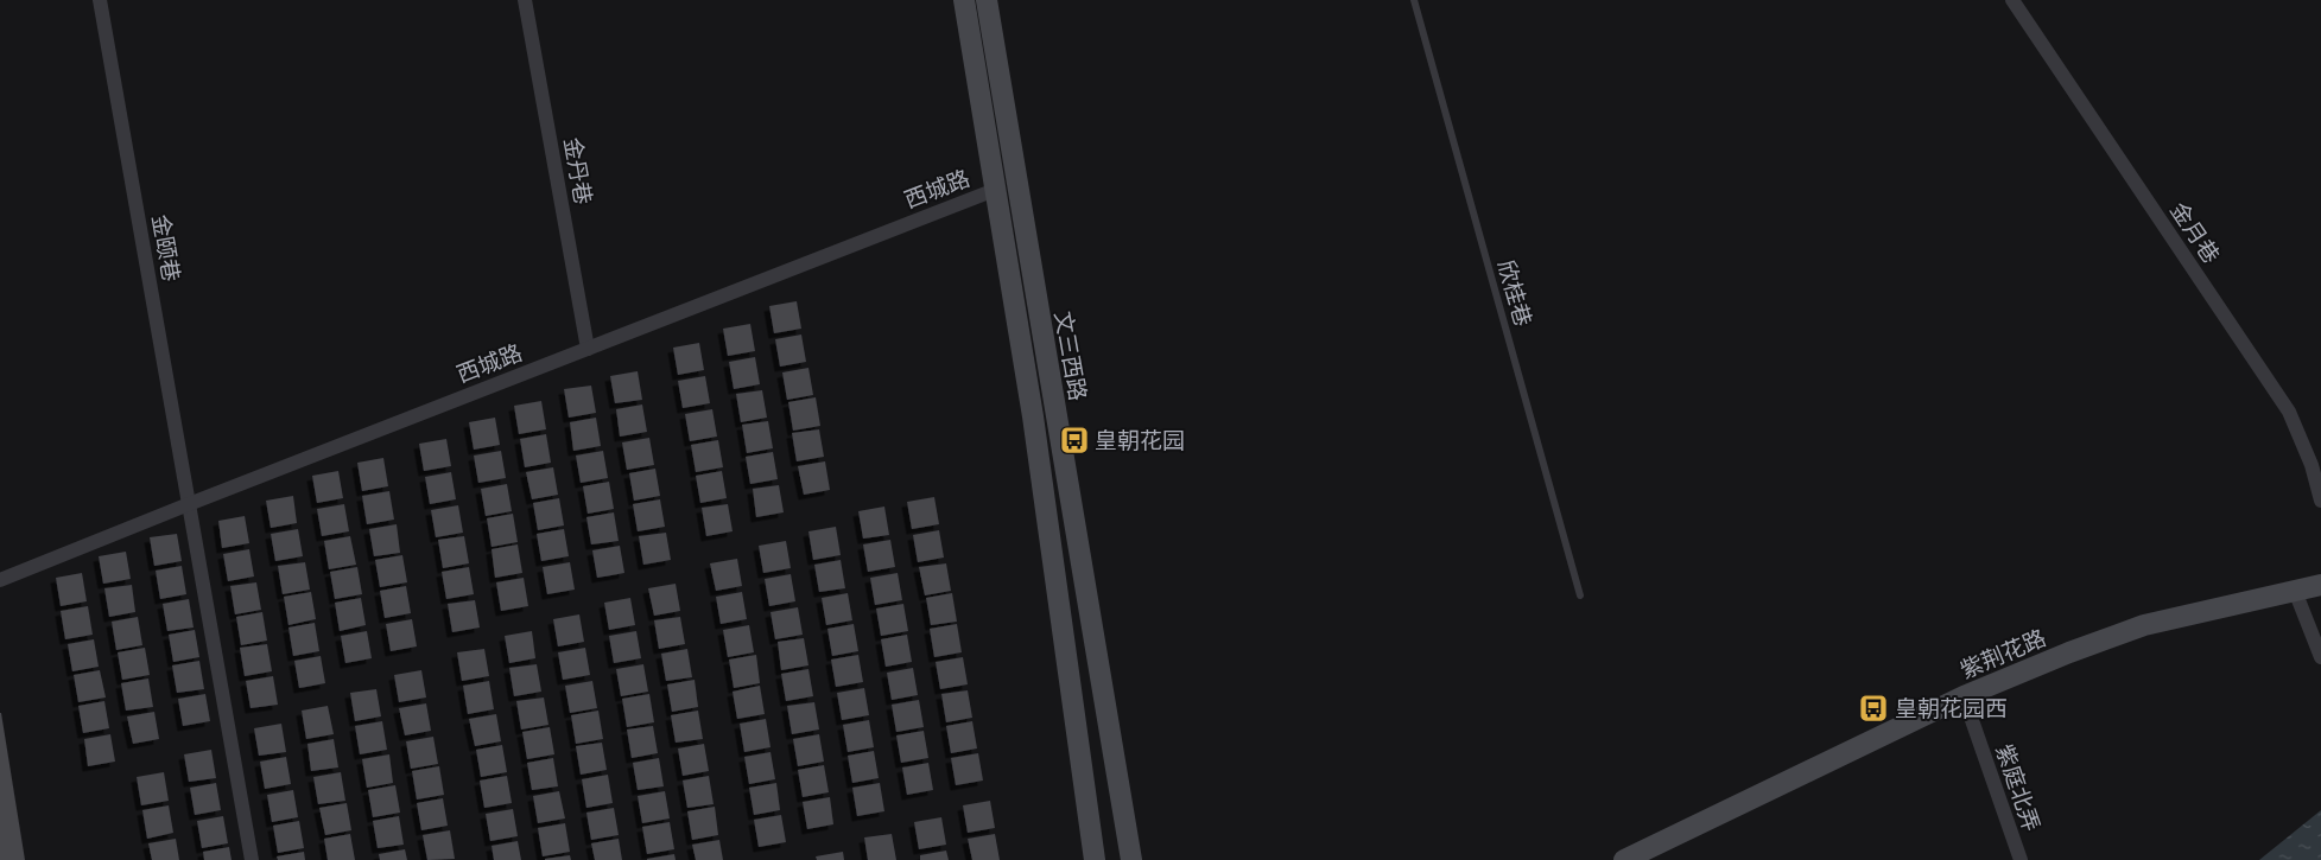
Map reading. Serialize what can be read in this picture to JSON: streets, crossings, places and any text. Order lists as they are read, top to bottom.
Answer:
{
  "streets": {
    "main road": ["文三西路", "紫荆花路"],
    "street": [
      "金丹巷",
      "西城路",
      "金月巷",
      "金颐巷",
      "紫庭北弄"
    ],
    "lane": ["欣桂巷"]
  },
  "crossings": [
    ["金丹巷", "西城路"],
    ["西城路", "金颐巷"],
    ["紫荆花路", "紫庭北弄"]
  ],
  "places": {
    "bus stop": ["皇朝花园", "皇朝花园西"]
  }
}
